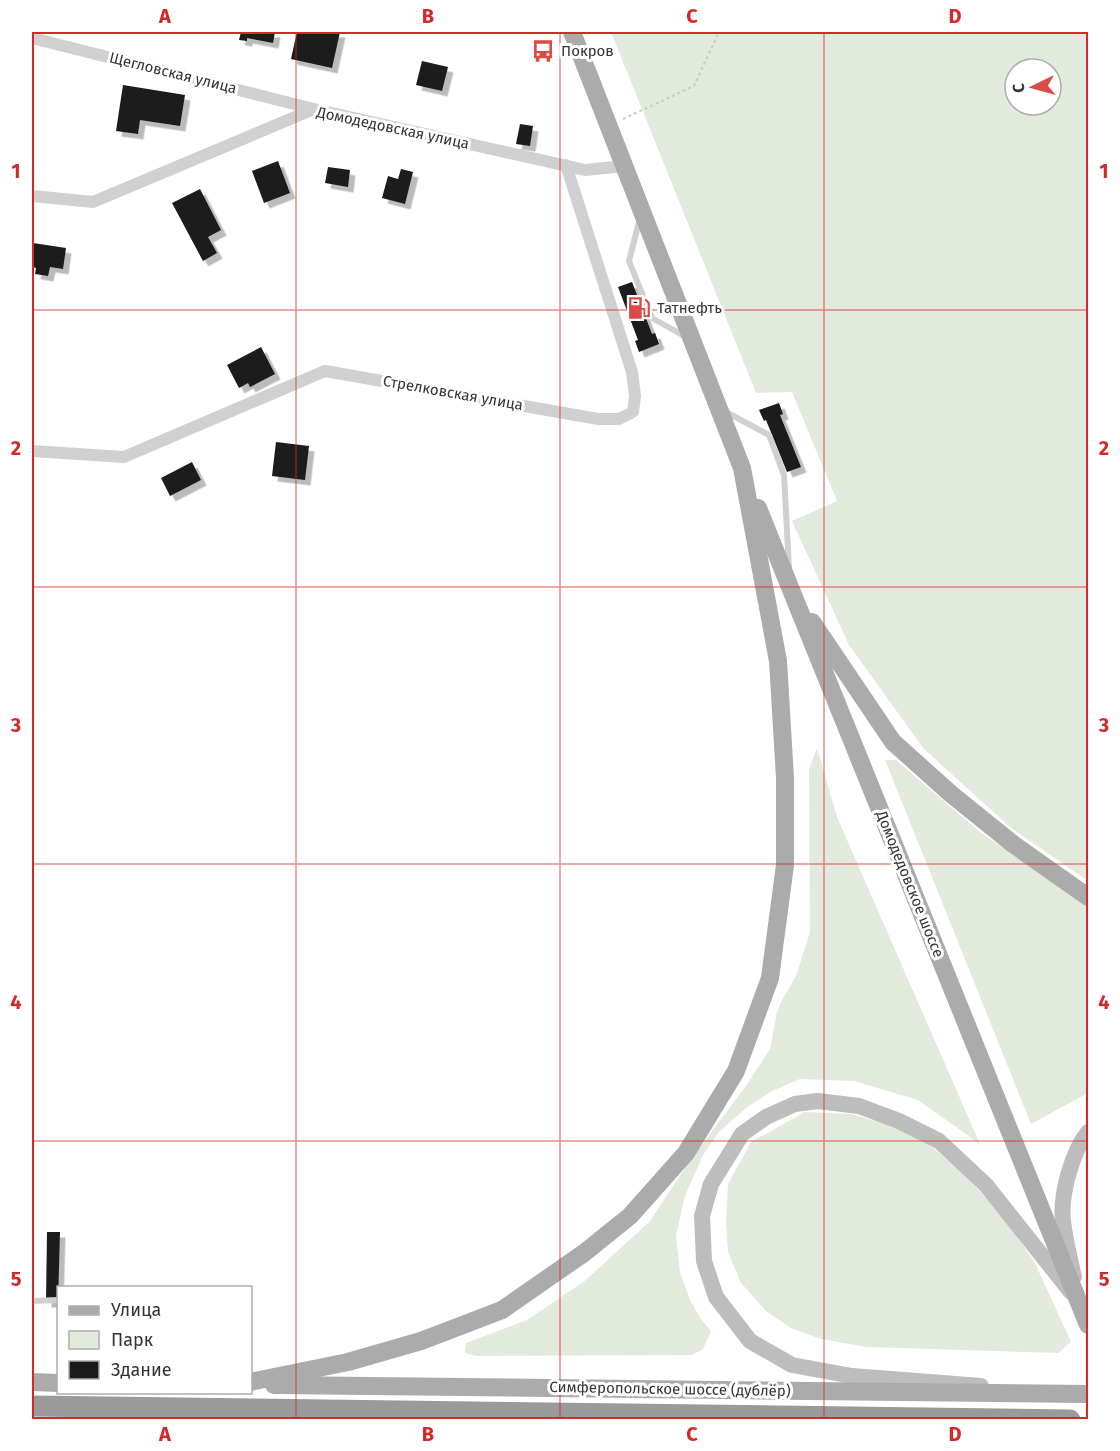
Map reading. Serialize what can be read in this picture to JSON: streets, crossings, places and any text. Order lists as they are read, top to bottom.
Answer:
{
  "streets": {
    "main road": ["Домодедовское шоссе", "Симферопольское шоссе (дублёр)"],
    "street": ["Щегловская улица", "Домодедовская улица", "Стрелковская улица"]
  },
  "crossings": [
    ["Щегловская улица", "Домодедовская улица"],
    ["Домодедовская улица", "Стрелковская улица"]
  ],
  "places": {
    "bus stop": ["Покров"],
    "fuel station": ["Татнефть"]
  },
  "legend": ["Улица", "Парк", "Здание"],
  "north": "left",
  "grid": {
    "columns": [
      "A",
      "B",
      "C",
      "D"
    ],
    "rows": [
      "1",
      "2",
      "3",
      "4",
      "5"
    ]
  }
}
